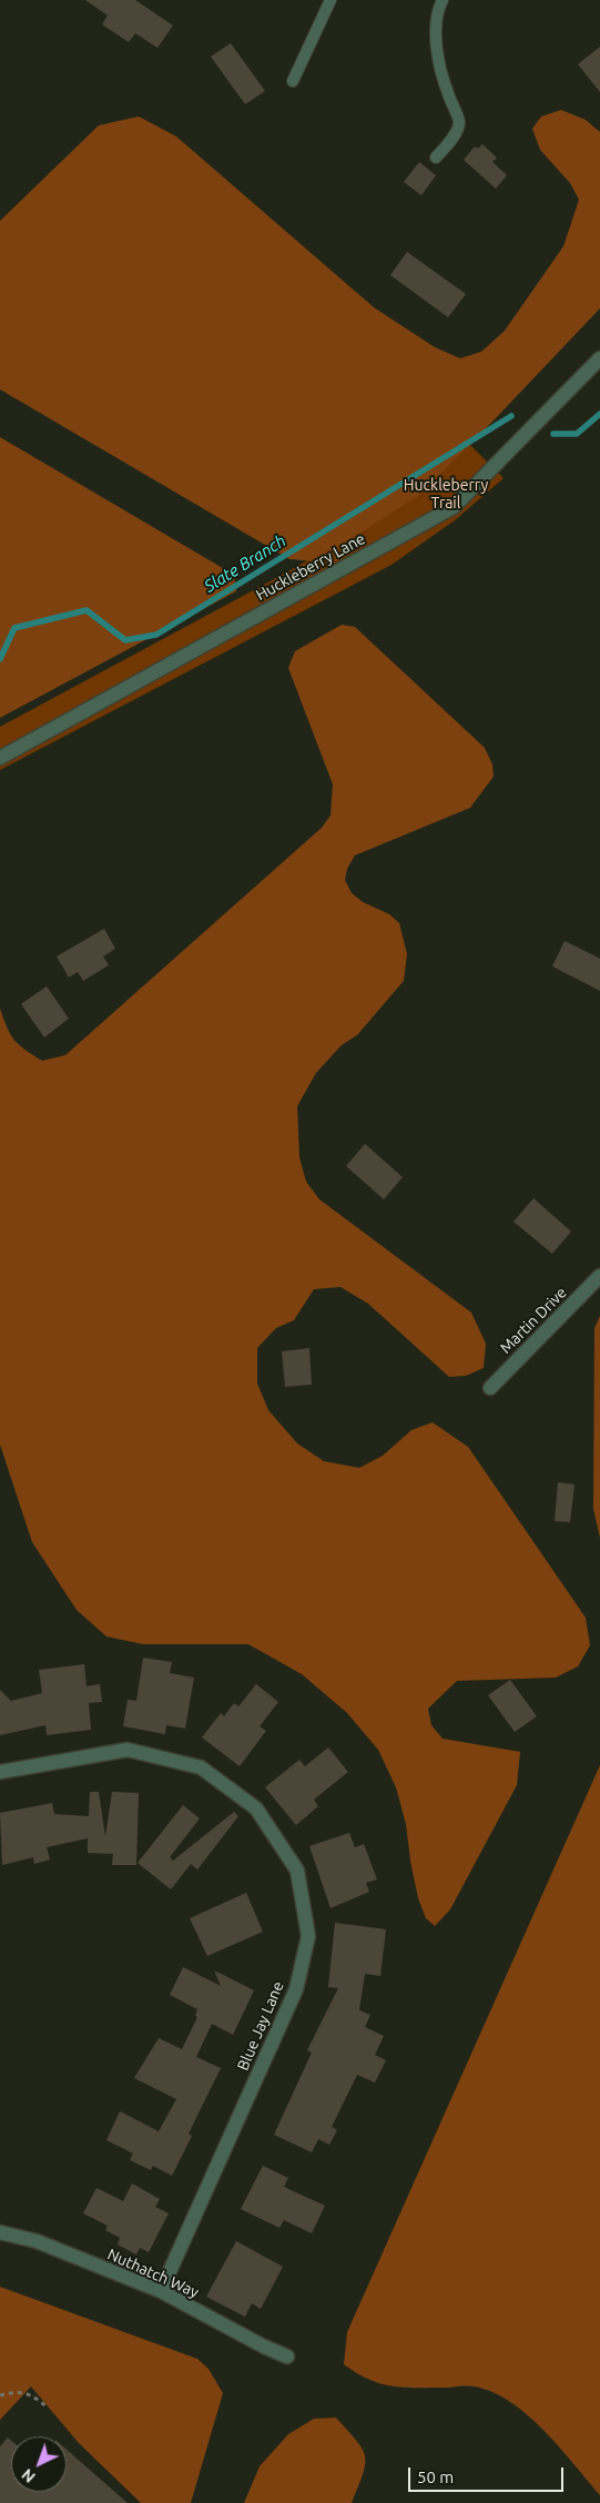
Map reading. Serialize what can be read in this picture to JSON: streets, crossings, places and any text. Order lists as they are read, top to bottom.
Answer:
{
  "streets": {
    "street": [
      "Huckleberry Lane",
      "Martin Drive",
      "Blue Jay Lane",
      "Nuthatch Way"
    ]
  },
  "crossings": [
    ["Blue Jay Lane", "Nuthatch Way"]
  ],
  "water": ["Slate Branch"],
  "parks": ["Huckleberry Trail"],
  "scale_bar": "50 m",
  "north": "bottom left"
}
